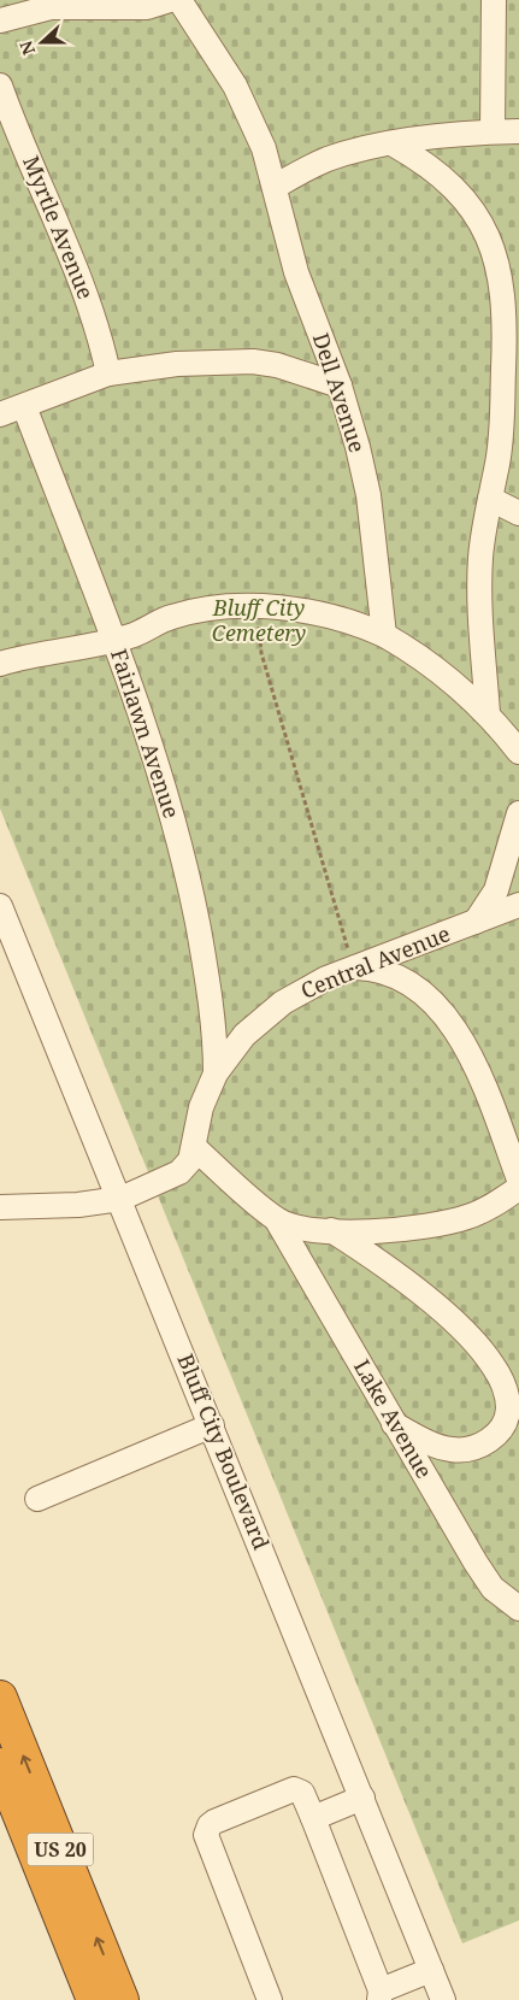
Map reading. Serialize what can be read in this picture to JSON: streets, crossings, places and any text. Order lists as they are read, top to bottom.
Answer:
{
  "streets": {
    "highway": ["US 20"],
    "street": [
      "Myrtle Avenue",
      "Dell Avenue",
      "Fairlawn Avenue",
      "Central Avenue",
      "Lake Avenue",
      "Bluff City Boulevard"
    ]
  },
  "crossings": [
    ["Fairlawn Avenue", "Central Avenue"],
    ["Central Avenue", "Bluff City Boulevard"]
  ],
  "parks": ["Bluff City Cemetery"],
  "north": "left"
}
